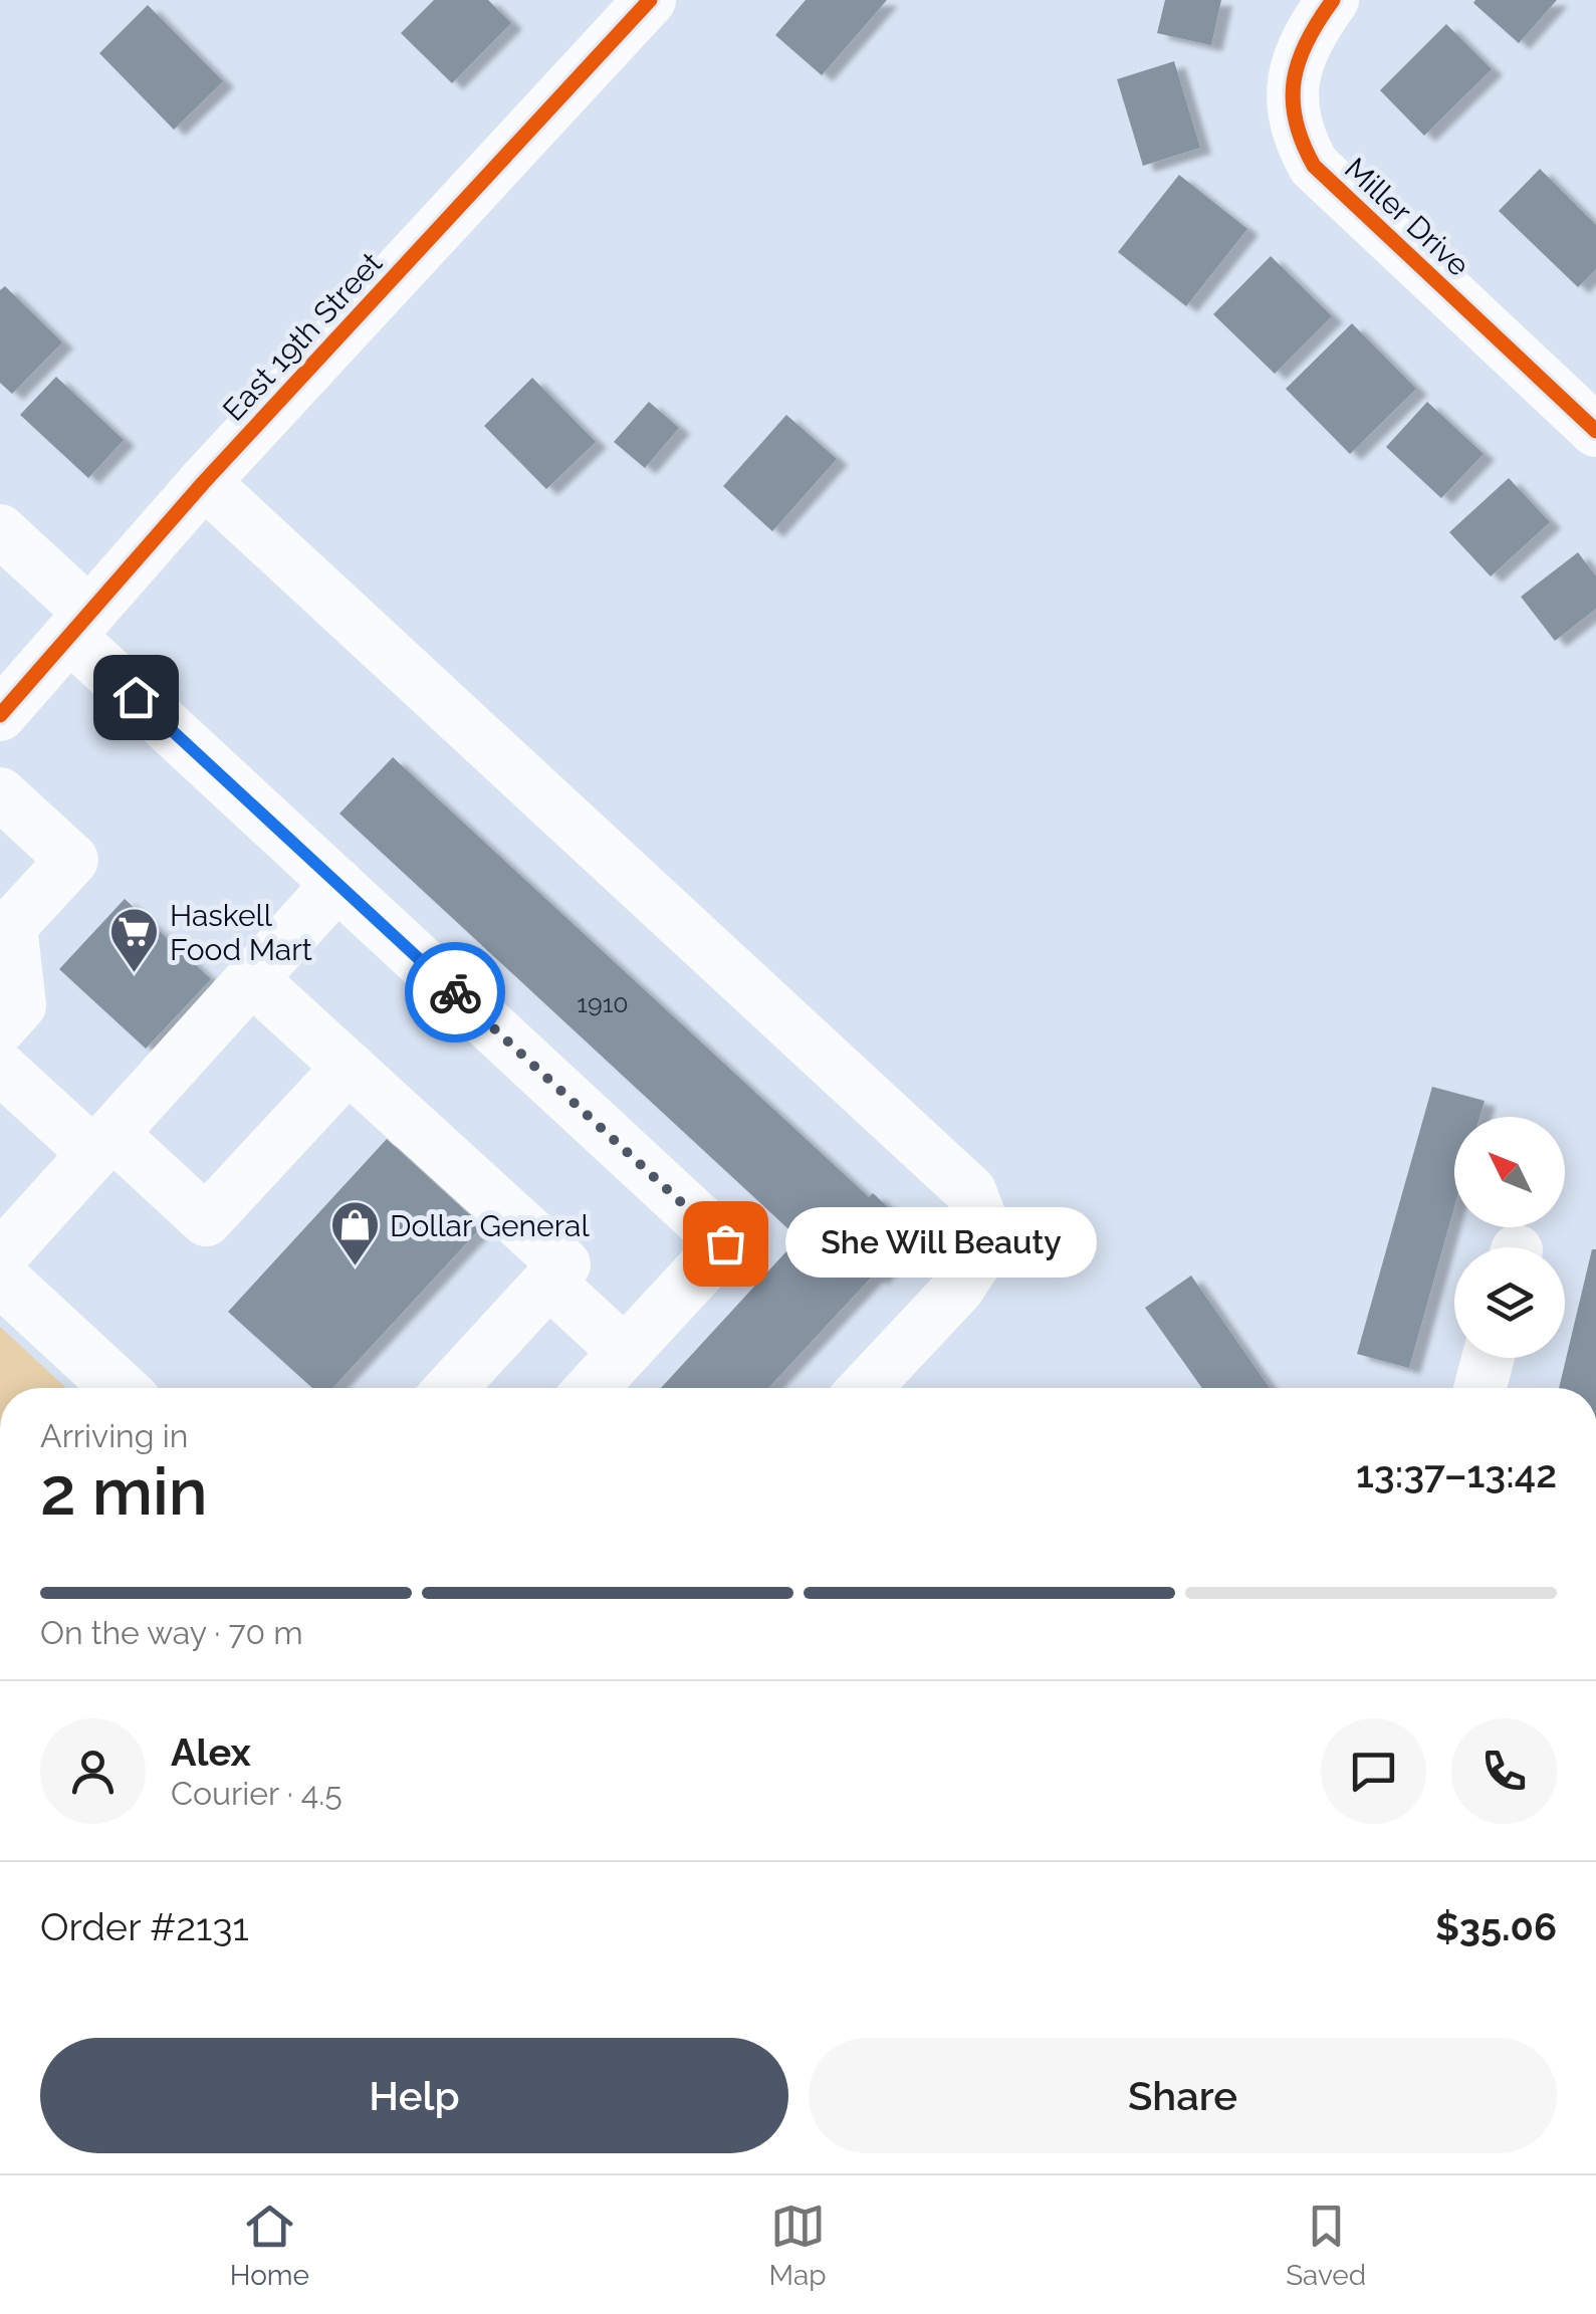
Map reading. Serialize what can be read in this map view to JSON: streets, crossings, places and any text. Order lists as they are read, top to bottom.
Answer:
{
  "streets": {
    "street": ["Miller Drive", "East 19th Street"]
  },
  "places": {
    "supermarket": ["Haskell Food Mart"],
    "other": ["She Will Beauty"],
    "shop": ["Dollar General"]
  },
  "house_numbers": ["1910"],
  "north": "top left",
  "page": {
    "bubble": "She Will Beauty",
    "heading": ["2 min", "Arriving in", "13:37–13:42"],
    "panel": [
      "Alex",
      "Courier · 4.5",
      "Order #2131",
      "$35.06"
    ],
    "bar": "On the way · 70 m",
    "buttons": ["Help", "Share"],
    "tabs": ["Home", "Map", "Saved"]
  }
}
